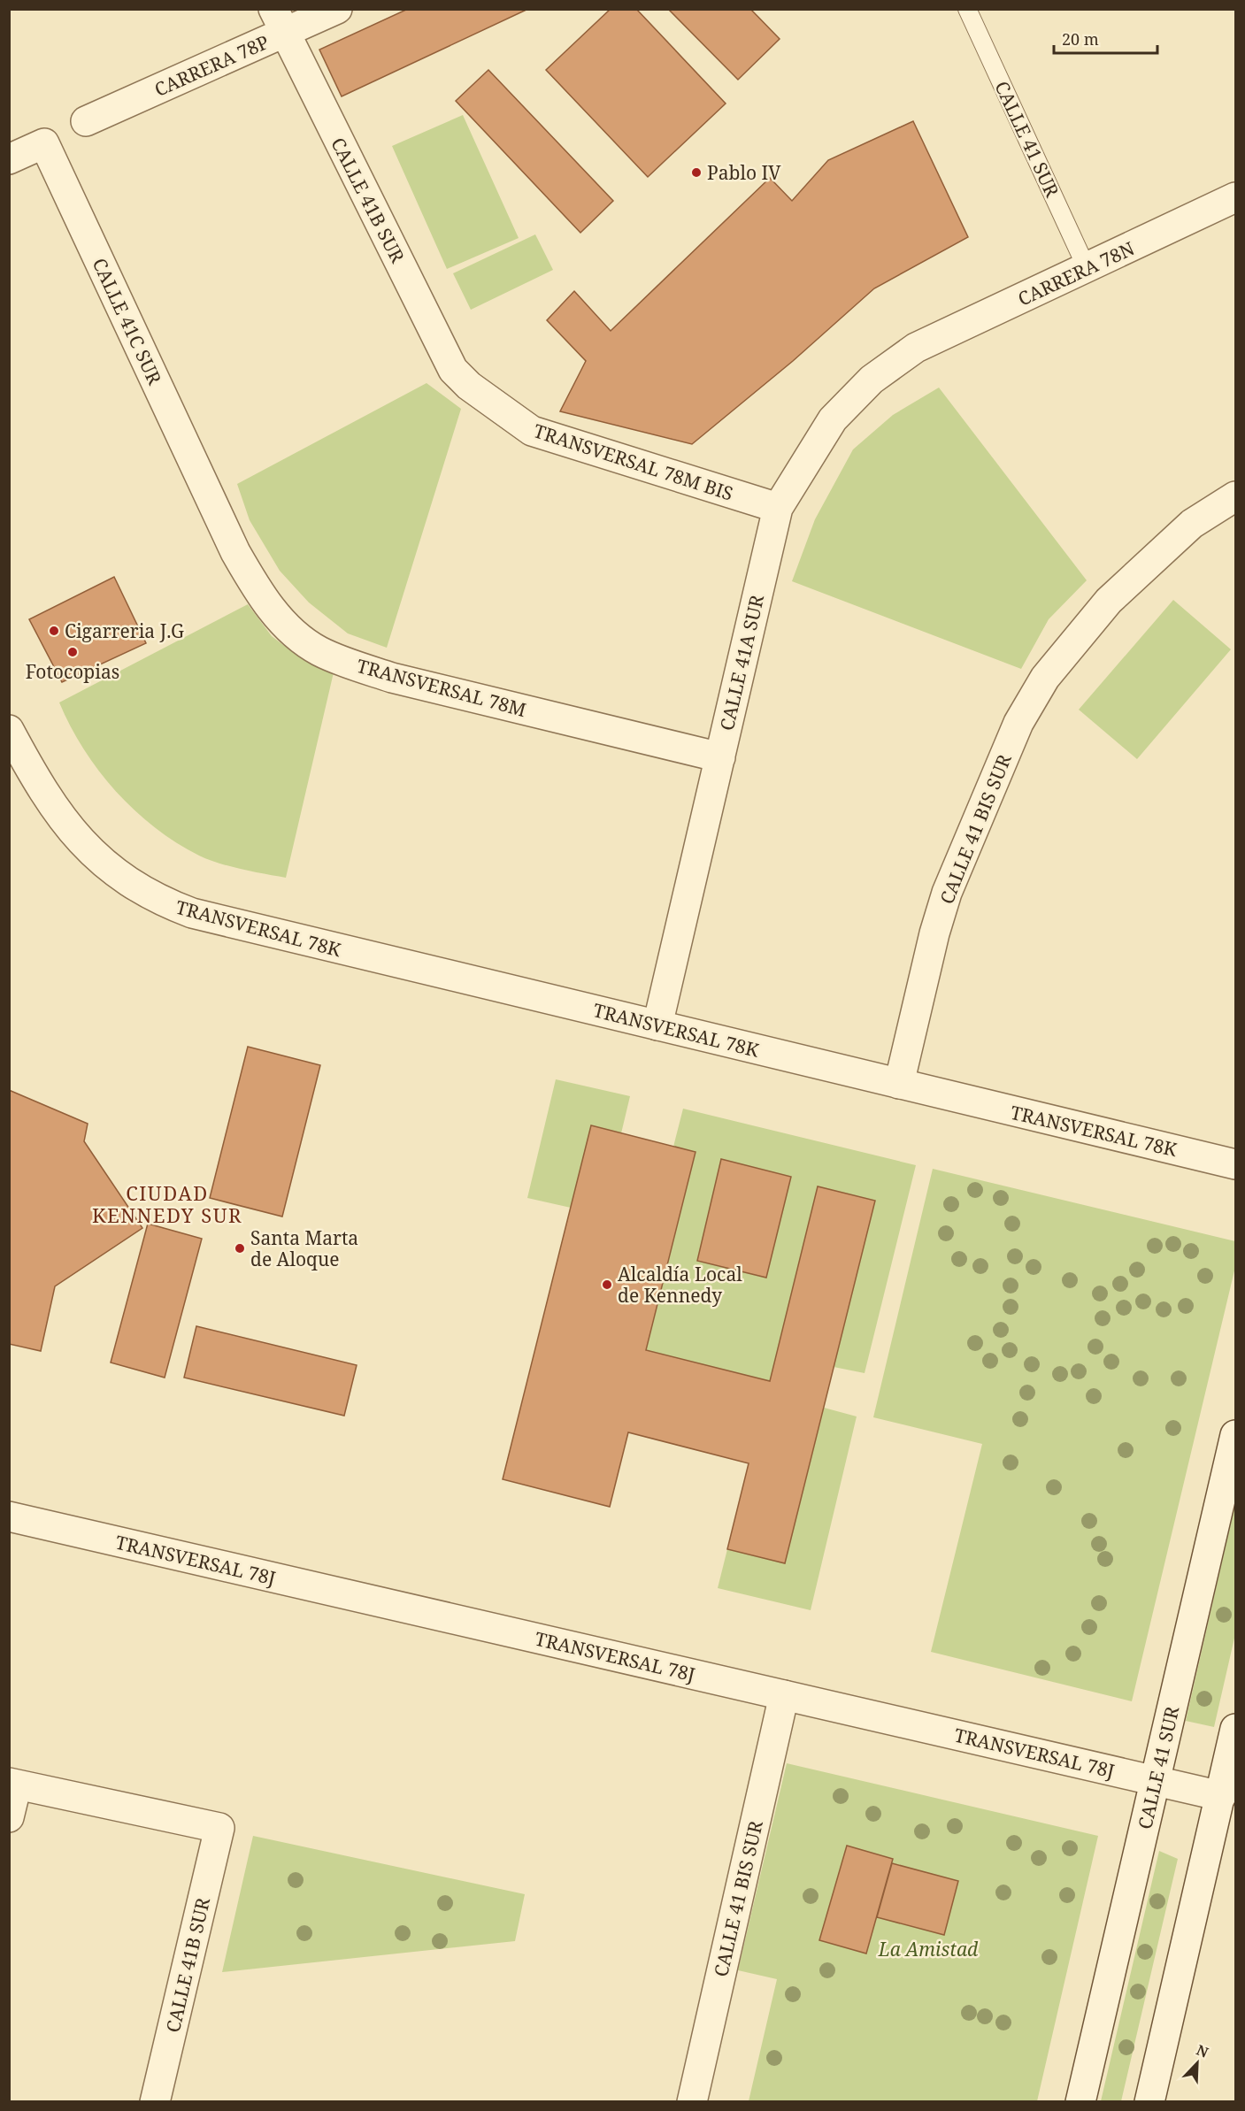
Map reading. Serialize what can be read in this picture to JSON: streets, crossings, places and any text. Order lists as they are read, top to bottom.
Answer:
{
  "streets": {
    "street": [
      "CARRERA 78P",
      "CALLE 41 SUR",
      "CALLE 41B SUR",
      "CARRERA 78N",
      "CALLE 41C SUR",
      "TRANSVERSAL 78M BIS",
      "CALLE 41A SUR",
      "TRANSVERSAL 78M",
      "CALLE 41 BIS SUR",
      "TRANSVERSAL 78K",
      "TRANSVERSAL 78J"
    ]
  },
  "crossings": [
    ["CARRERA 78P", "CALLE 41B SUR"],
    ["CALLE 41 SUR", "CARRERA 78N"],
    ["CALLE 41 SUR", "TRANSVERSAL 78J"],
    ["CALLE 41B SUR", "TRANSVERSAL 78M BIS"],
    ["CARRERA 78N", "CALLE 41A SUR"],
    ["CALLE 41C SUR", "TRANSVERSAL 78M"],
    ["TRANSVERSAL 78M BIS", "CALLE 41A SUR"],
    ["CALLE 41A SUR", "TRANSVERSAL 78M"],
    ["CALLE 41A SUR", "TRANSVERSAL 78K"],
    ["CALLE 41 BIS SUR", "TRANSVERSAL 78K"],
    ["CALLE 41 BIS SUR", "TRANSVERSAL 78J"]
  ],
  "districts": ["CIUDAD KENNEDY SUR"],
  "parks": ["La Amistad"],
  "places": [
    "Pablo IV",
    "Cigarreria J.G",
    "Fotocopias",
    "Santa Marta de Aloque",
    "Alcaldía Local de Kennedy"
  ],
  "scale_bar": "20 m",
  "north": "top right"
}
